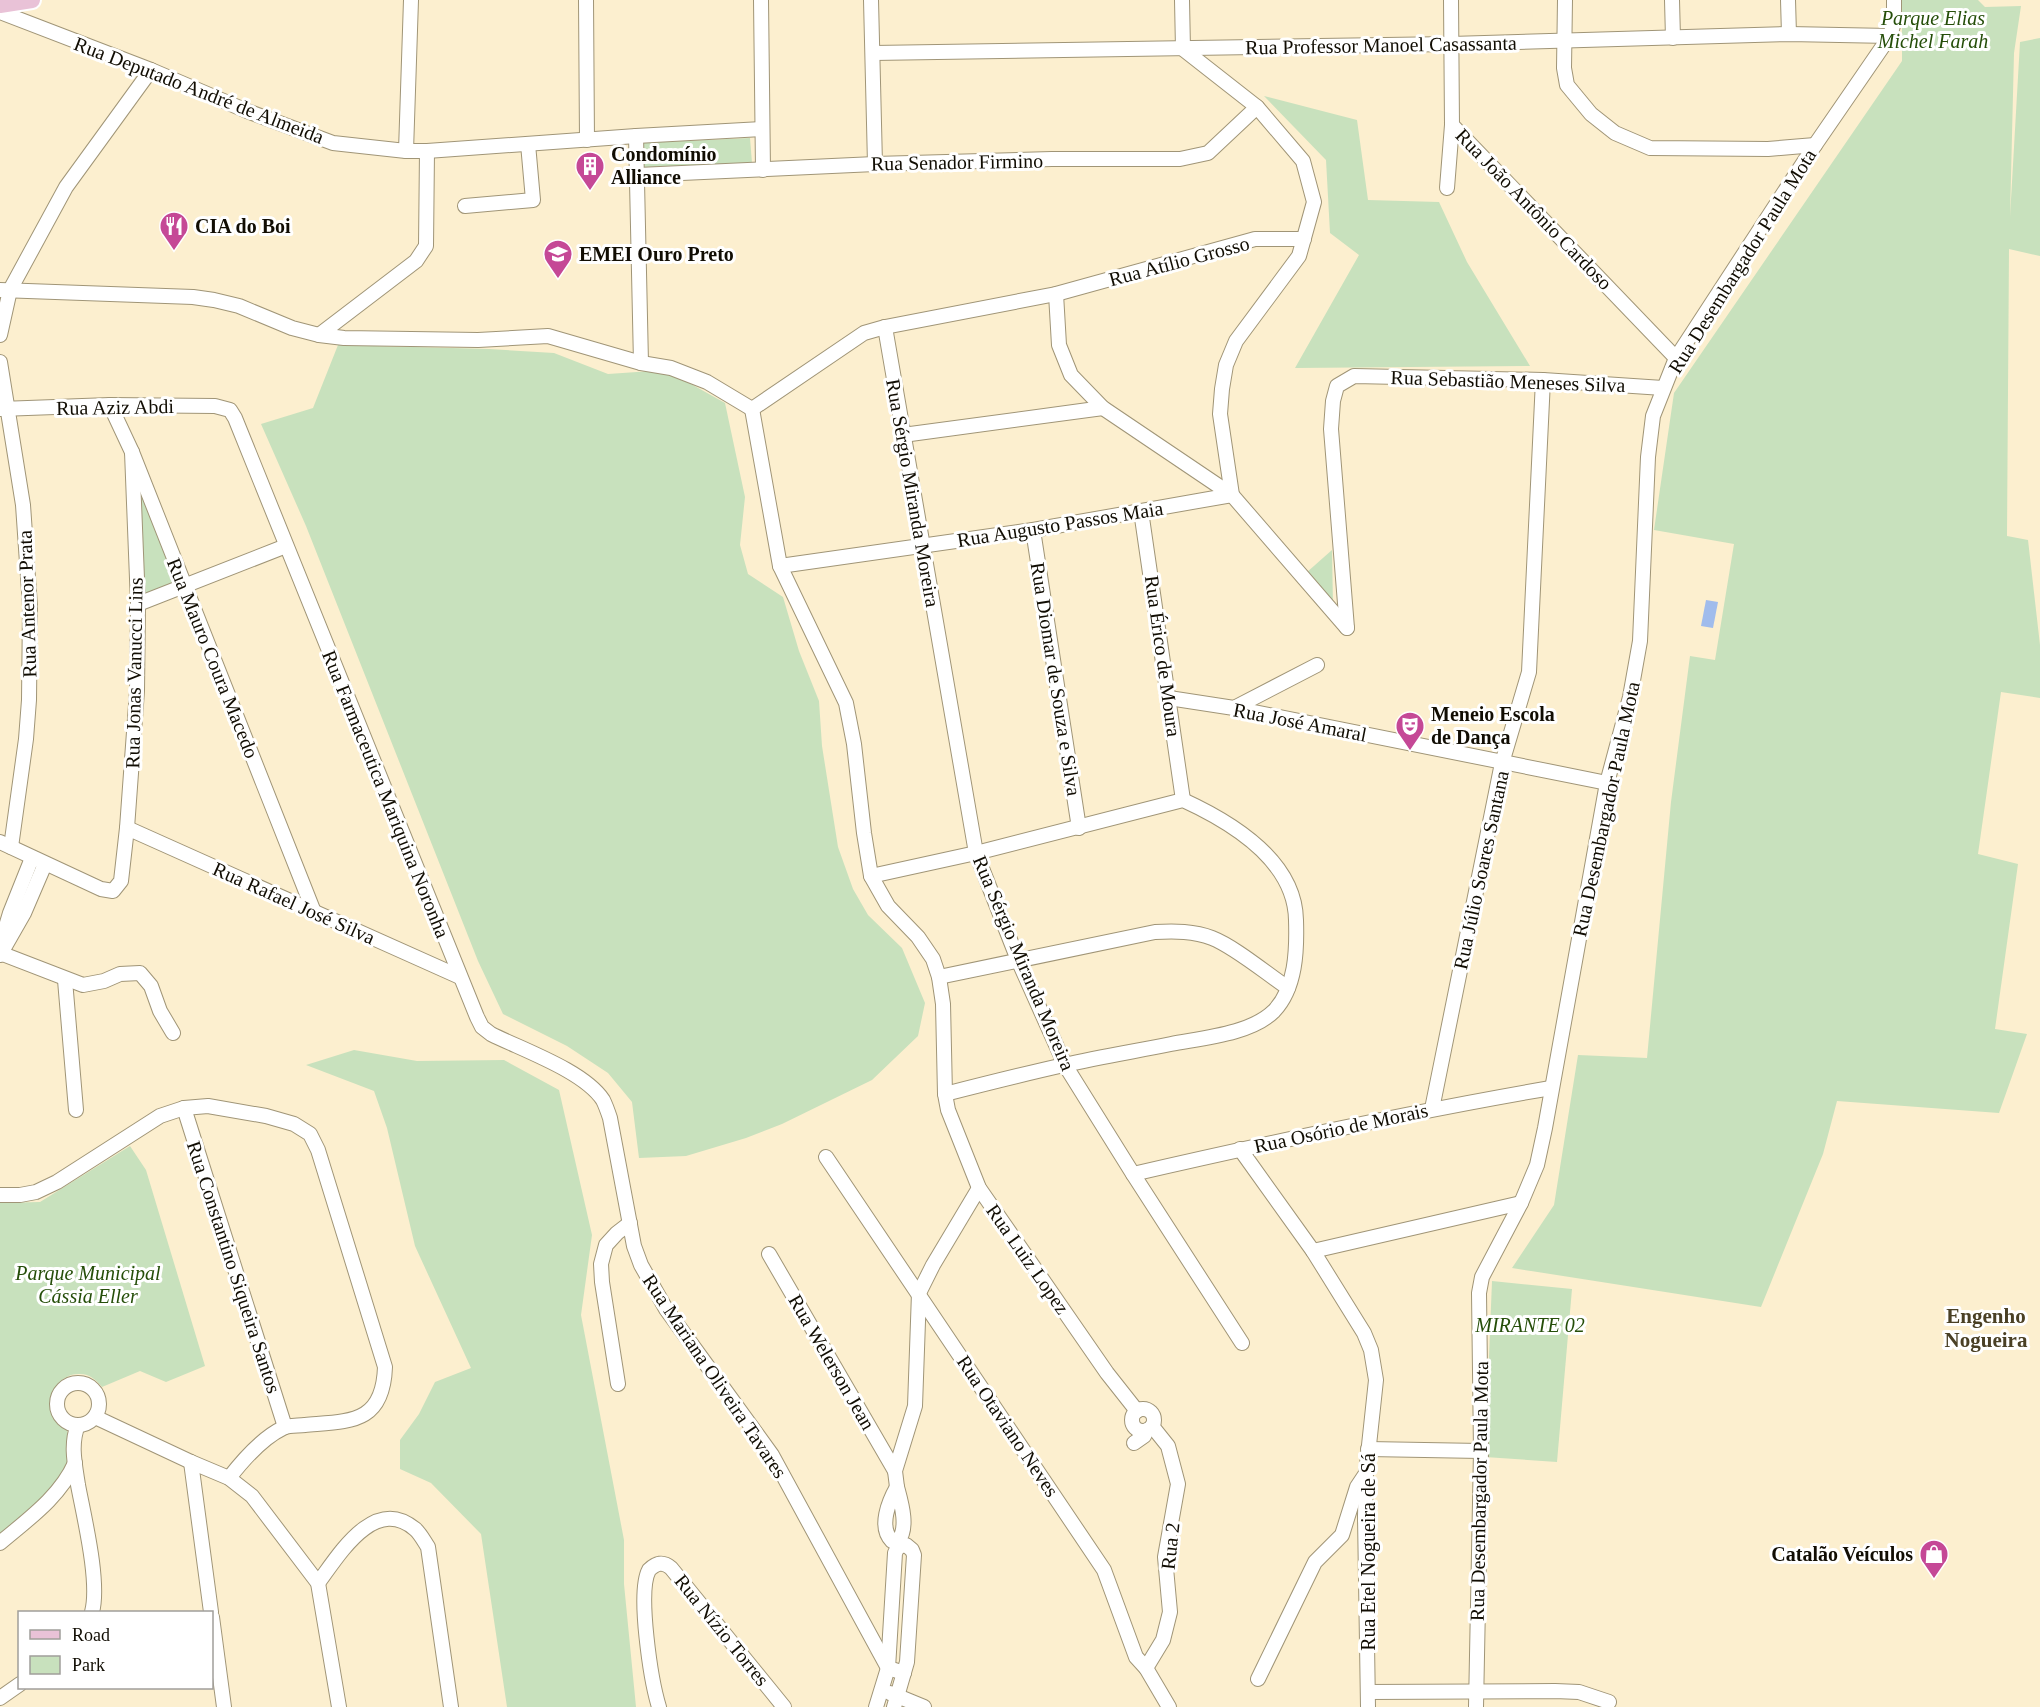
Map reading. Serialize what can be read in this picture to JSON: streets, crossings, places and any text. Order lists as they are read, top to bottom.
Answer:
{
  "streets": {
    "street": [
      "Rua Professor Manoel Casassanta",
      "Rua Deputado André de Almeida",
      "Rua Senador Firmino",
      "Rua João Antônio Cardoso",
      "Rua Atílio Grosso",
      "Rua Desembargador Paula Mota",
      "Rua Sebastião Meneses Silva",
      "Rua Aziz Abdi",
      "Rua Sérgio Miranda Moreira",
      "Rua Augusto Passos Maia",
      "Rua Antenor Prata",
      "Rua Érico de Moura",
      "Rua Mauro Coura Macedo",
      "Rua Jonas Vanucci Lins",
      "Rua Diomar de Souza e Silva",
      "Rua José Amaral",
      "Rua Farmaceutica Mariquina Noronha",
      "Rua Júlio Soares Santana",
      "Rua Rafael José Silva",
      "Rua Osório de Morais",
      "Rua Luiz Lopez",
      "Rua Constantino Siqueira Santos",
      "Rua Welerson Jean",
      "Rua Mariana Oliveira Tavares",
      "Rua Otaviano Neves",
      "Rua 2",
      "Rua Etel Nogueira de Sá",
      "Rua Nízio Torres"
    ]
  },
  "crossings": [
    ["Rua Professor Manoel Casassanta", "Rua João Antônio Cardoso"],
    ["Rua Professor Manoel Casassanta", "Rua Desembargador Paula Mota"],
    ["Rua João Antônio Cardoso", "Rua Desembargador Paula Mota"],
    ["Rua Atílio Grosso", "Rua Sérgio Miranda Moreira"],
    ["Rua Desembargador Paula Mota", "Rua Sebastião Meneses Silva"],
    ["Rua Desembargador Paula Mota", "Rua José Amaral"],
    ["Rua Desembargador Paula Mota", "Rua Osório de Morais"],
    ["Rua Sebastião Meneses Silva", "Rua Augusto Passos Maia"],
    ["Rua Sebastião Meneses Silva", "Rua Júlio Soares Santana"],
    ["Rua Aziz Abdi", "Rua Antenor Prata"],
    ["Rua Aziz Abdi", "Rua Mauro Coura Macedo"],
    ["Rua Aziz Abdi", "Rua Farmaceutica Mariquina Noronha"],
    ["Rua Sérgio Miranda Moreira", "Rua Augusto Passos Maia"],
    ["Rua Sérgio Miranda Moreira", "Rua Osório de Morais"],
    ["Rua Augusto Passos Maia", "Rua Érico de Moura"],
    ["Rua Augusto Passos Maia", "Rua Diomar de Souza e Silva"],
    ["Rua Érico de Moura", "Rua José Amaral"],
    ["Rua Mauro Coura Macedo", "Rua Jonas Vanucci Lins"],
    ["Rua Mauro Coura Macedo", "Rua Rafael José Silva"],
    ["Rua Jonas Vanucci Lins", "Rua Rafael José Silva"],
    ["Rua José Amaral", "Rua Júlio Soares Santana"],
    ["Rua Farmaceutica Mariquina Noronha", "Rua Rafael José Silva"],
    ["Rua Farmaceutica Mariquina Noronha", "Rua Mariana Oliveira Tavares"],
    ["Rua Júlio Soares Santana", "Rua Osório de Morais"],
    ["Rua Osório de Morais", "Rua Etel Nogueira de Sá"],
    ["Rua Luiz Lopez", "Rua 2"],
    ["Rua Otaviano Neves", "Rua 2"]
  ],
  "districts": ["Engenho Nogueira"],
  "parks": ["Parque Elias Michel Farah", "Parque Municipal Cássia Eller", "MIRANTE 02"],
  "places": {
    "building": ["Condomínio Alliance"],
    "restaurant": ["CIA do Boi"],
    "school or university": ["EMEI Ouro Preto"],
    "theatre": ["Meneio Escola de Dança"],
    "shop": ["Catalão Veículos"]
  },
  "legend": ["Road", "Park"]
}
